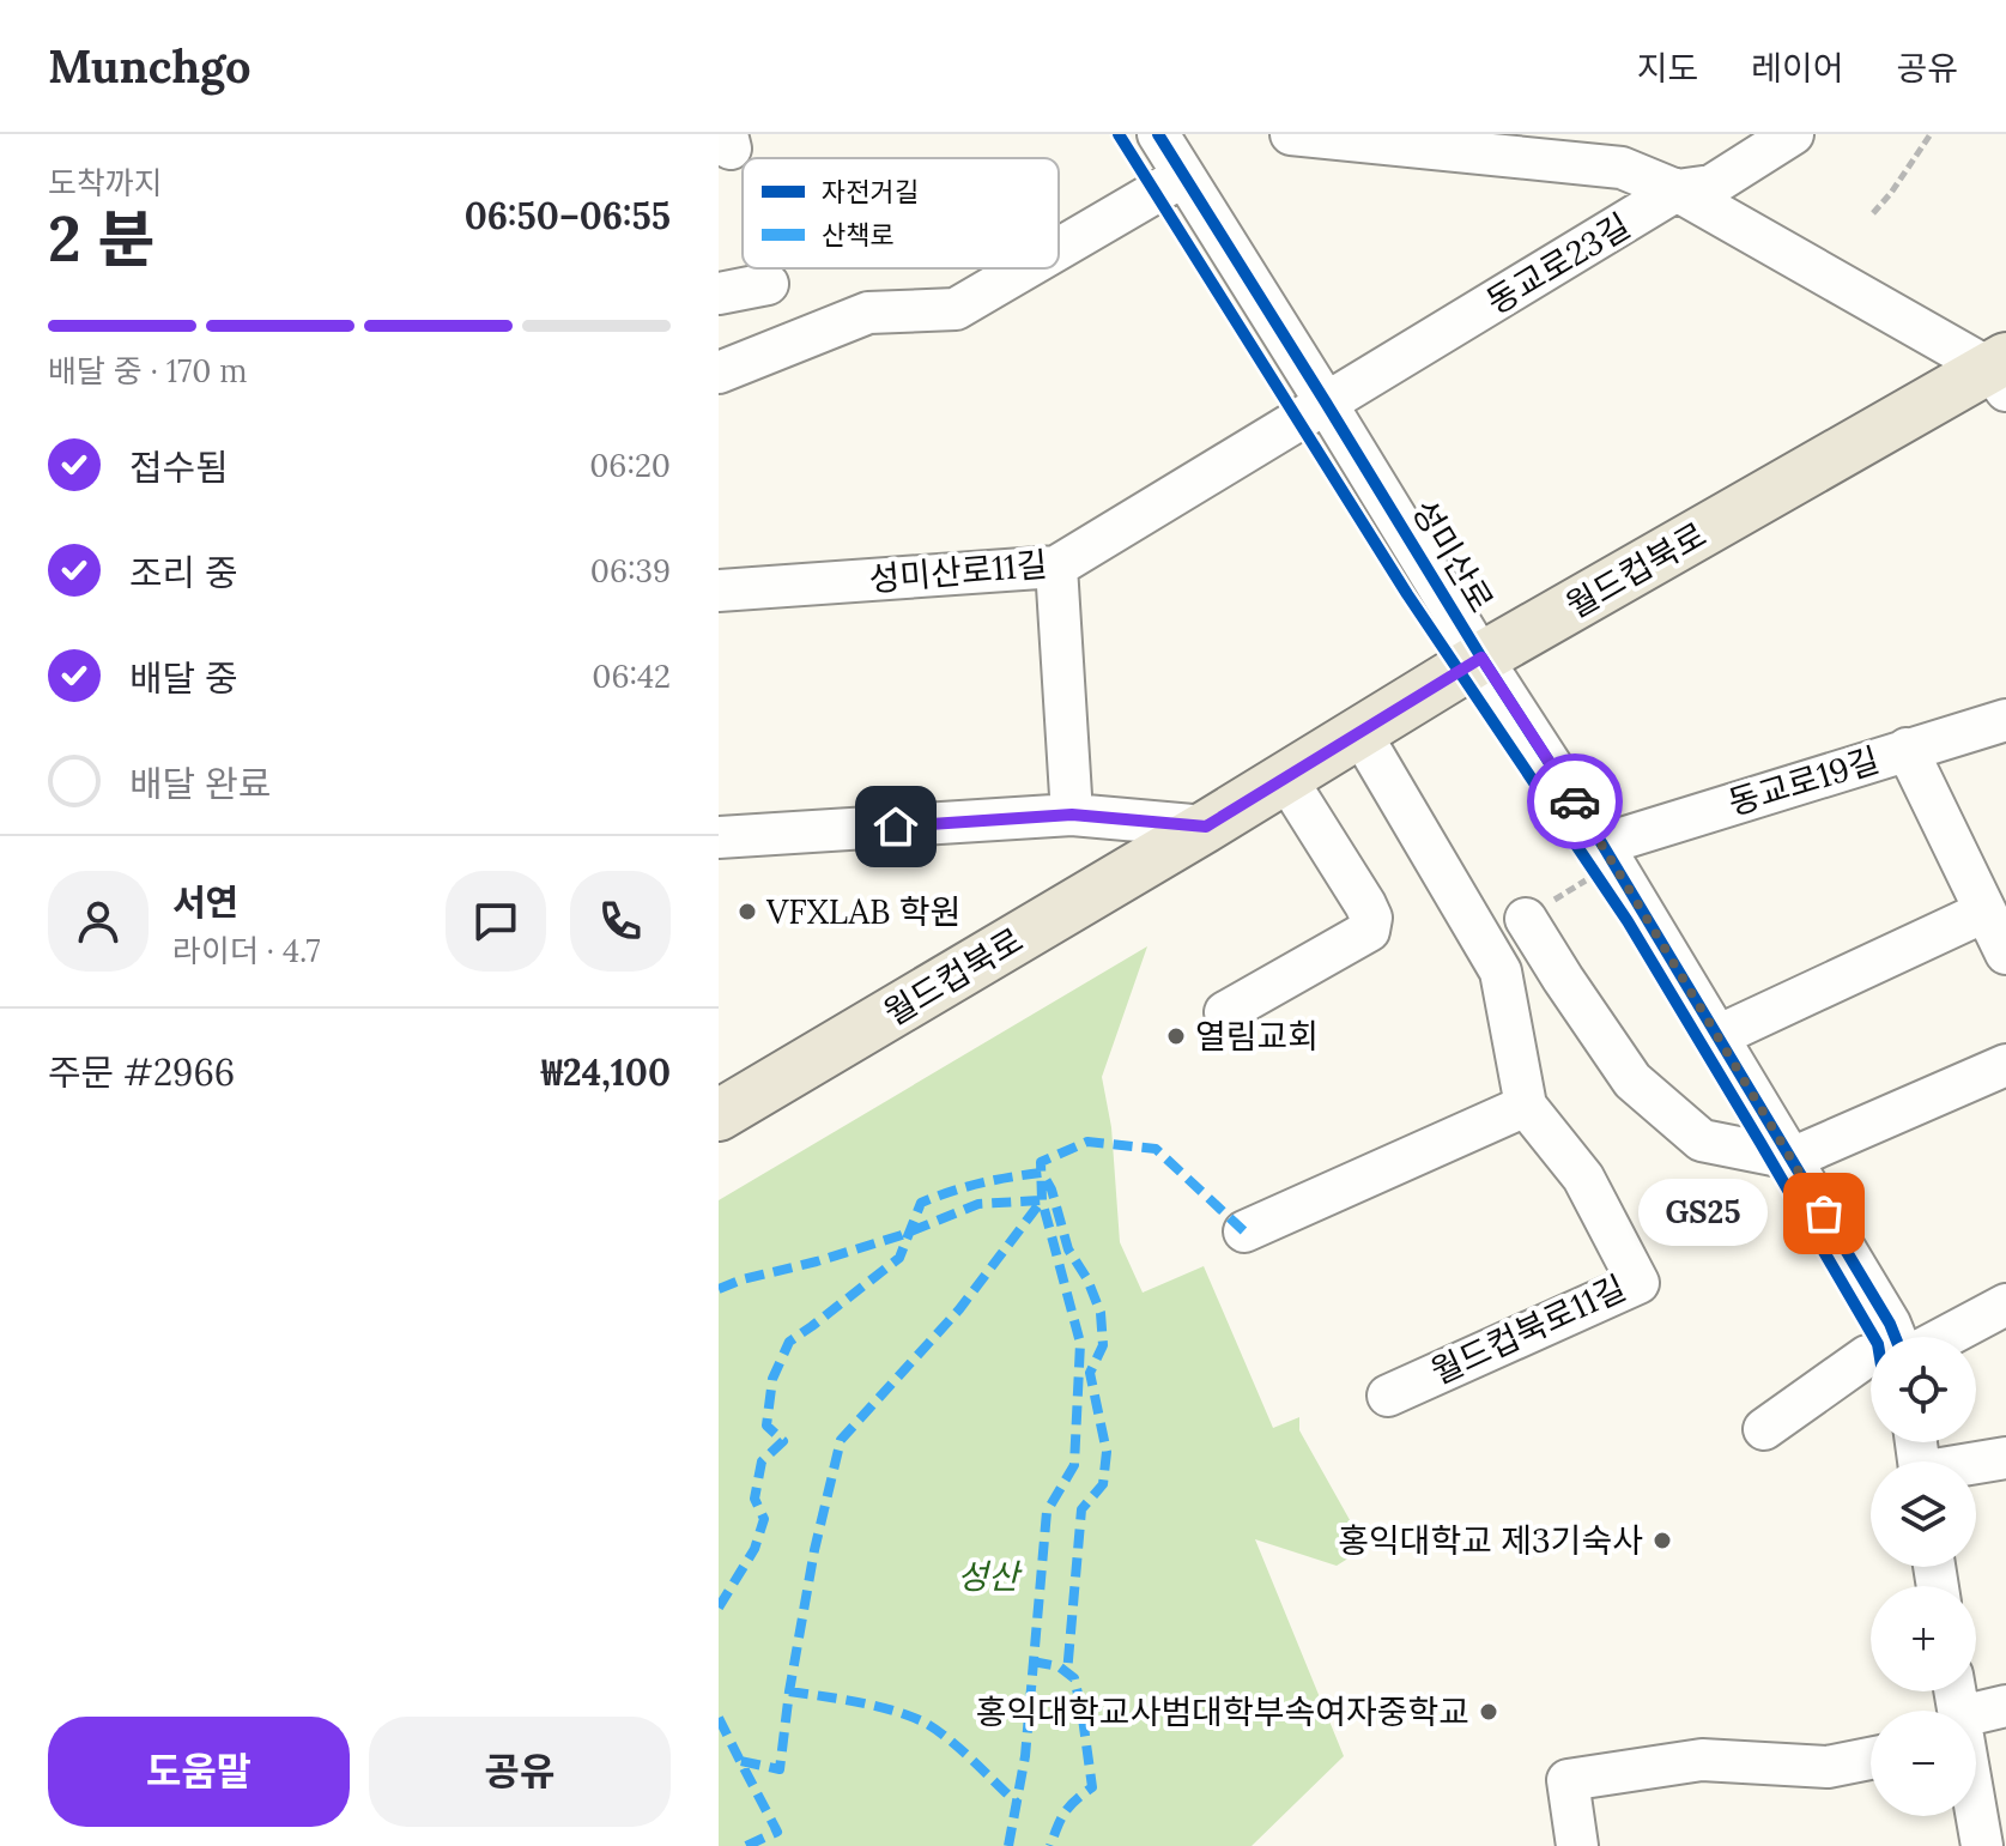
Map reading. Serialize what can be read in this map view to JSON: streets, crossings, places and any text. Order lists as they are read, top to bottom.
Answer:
{
  "streets": {
    "main road": ["월드컵북로"],
    "street": [
      "동교로23길",
      "성미산로",
      "성미산로11길",
      "동교로19길",
      "월드컵북로11길"
    ]
  },
  "crossings": [
    ["동교로23길", "성미산로"],
    ["동교로23길", "월드컵북로"],
    ["동교로23길", "성미산로11길"],
    ["성미산로", "월드컵북로"],
    ["성미산로", "성미산로11길"],
    ["성미산로", "동교로19길"],
    ["월드컵북로", "월드컵북로11길"]
  ],
  "parks": ["성산"],
  "places": [
    "VFXLAB 학원",
    "열림교회",
    "GS25",
    "홍익대학교 제3기숙사",
    "홍익대학교사범대학부속여자중학교"
  ],
  "legend": ["자전거길", "산책로"],
  "page": {
    "header": "Munchgo",
    "nav": ["지도", "레이어", "공유"],
    "heading": ["2 분", "도착까지", "06:50–06:55"],
    "panel": [
      "서연",
      "라이더 · 4.7",
      "주문 #2966",
      "₩24,100"
    ],
    "bar": "배달 중 · 170 m",
    "list": [
      ["접수됨", "06:20"],
      ["조리 중", "06:39"],
      ["배달 중", "06:42"],
      "배달 완료"
    ],
    "bubble": "GS25",
    "map_buttons": ["+", "−"],
    "buttons": ["도움말", "공유"]
  }
}
